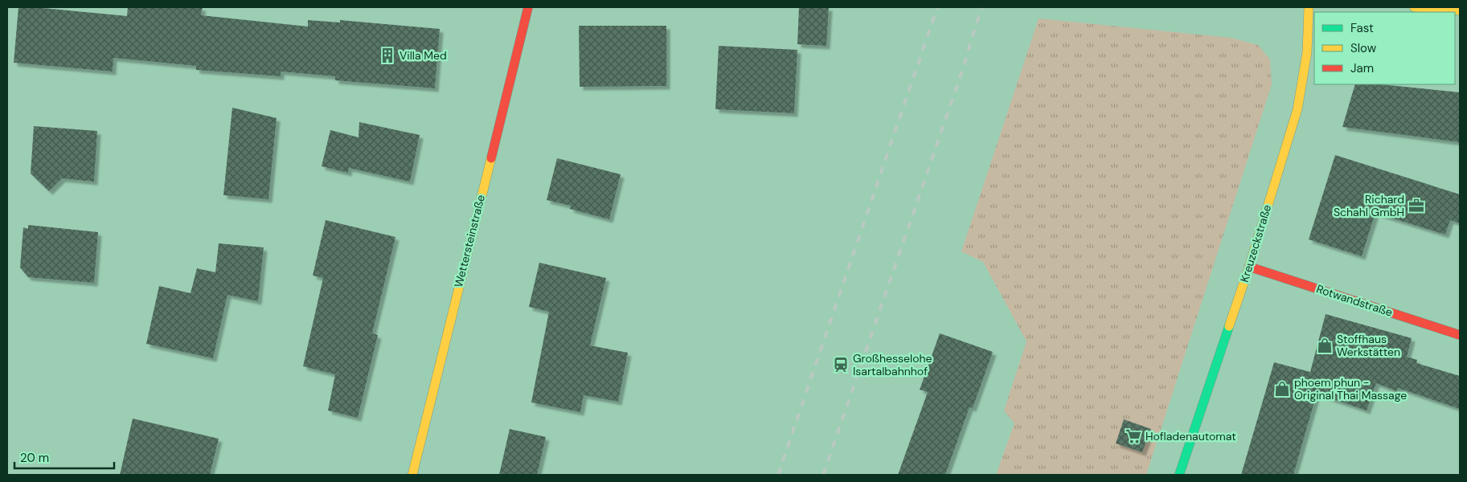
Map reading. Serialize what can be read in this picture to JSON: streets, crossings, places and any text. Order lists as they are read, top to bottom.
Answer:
{
  "streets": {
    "street": ["Wettersteinstraße", "Kreuzeckstraße", "Rotwandstraße"]
  },
  "crossings": [
    ["Kreuzeckstraße", "Rotwandstraße"]
  ],
  "places": {
    "building": ["Villa Med"],
    "office": ["Richard Schahl GmbH"],
    "shop": ["Stoffhaus Werkstätten", "phoem phun - Original Thai Massage"],
    "station": ["Großhesselohe Isartalbahnhof"],
    "supermarket": ["Hofladenautomat"]
  },
  "legend": ["Fast", "Slow", "Jam"],
  "scale_bar": "20 m"
}
